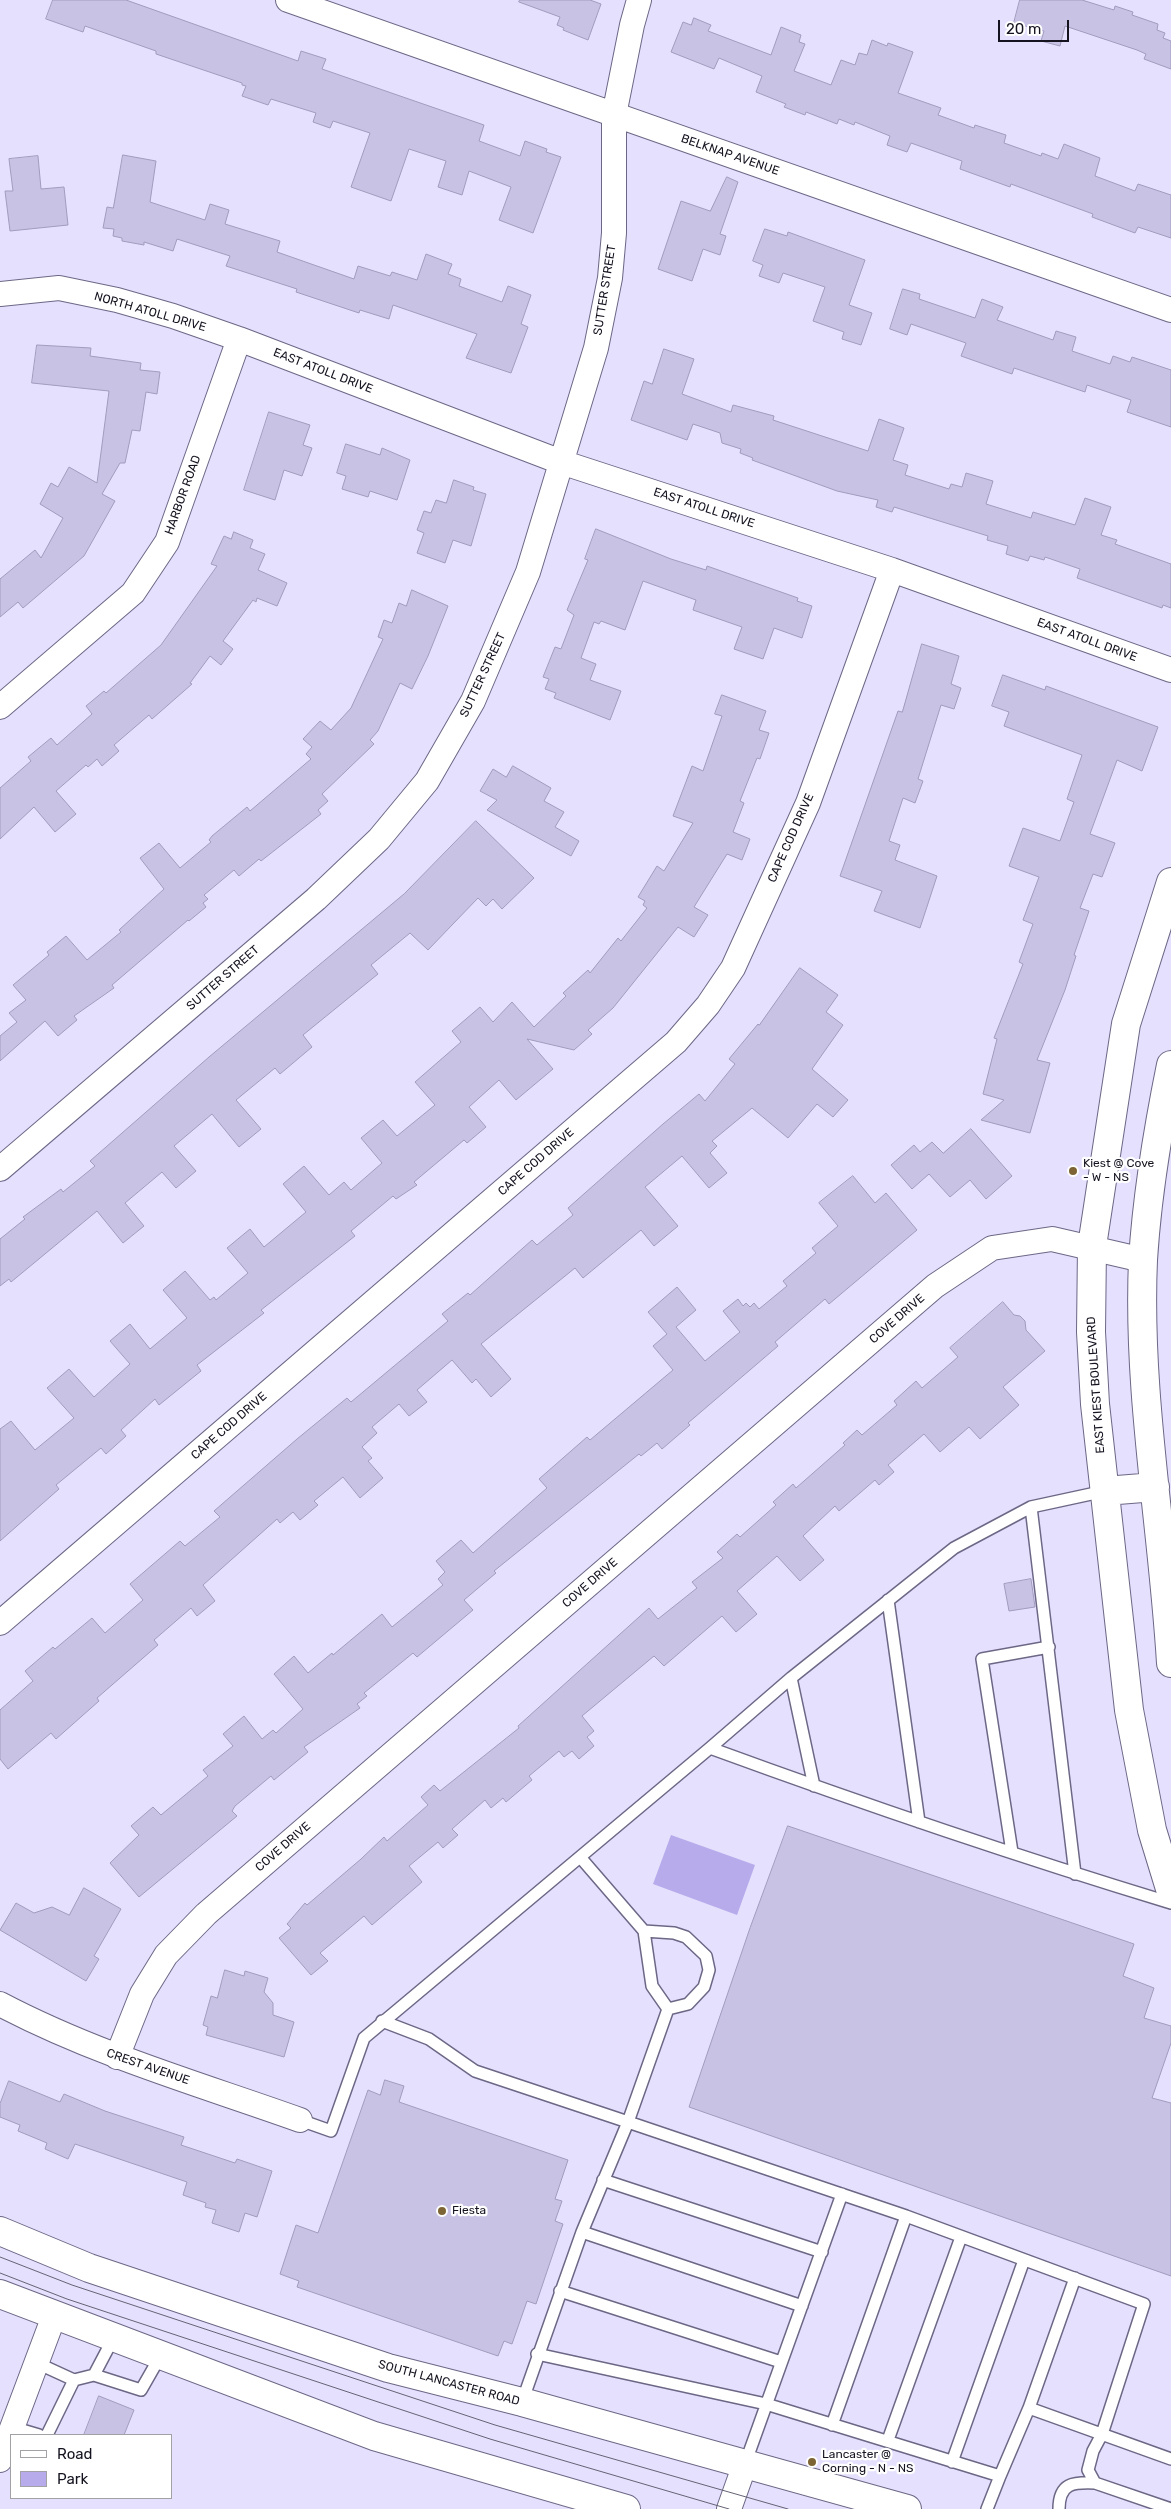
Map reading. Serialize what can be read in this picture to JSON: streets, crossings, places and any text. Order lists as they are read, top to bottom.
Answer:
{
  "streets": {
    "main road": ["EAST KIEST BOULEVARD", "SOUTH LANCASTER ROAD"],
    "street": [
      "BELKNAP AVENUE",
      "SUTTER STREET",
      "NORTH ATOLL DRIVE",
      "EAST ATOLL DRIVE",
      "HARBOR ROAD",
      "CAPE COD DRIVE",
      "COVE DRIVE",
      "CREST AVENUE"
    ]
  },
  "crossings": [
    ["BELKNAP AVENUE", "SUTTER STREET"],
    ["SUTTER STREET", "EAST ATOLL DRIVE"],
    ["NORTH ATOLL DRIVE", "EAST ATOLL DRIVE"],
    ["NORTH ATOLL DRIVE", "HARBOR ROAD"],
    ["EAST ATOLL DRIVE", "HARBOR ROAD"],
    ["EAST ATOLL DRIVE", "CAPE COD DRIVE"],
    ["COVE DRIVE", "EAST KIEST BOULEVARD"],
    ["COVE DRIVE", "CREST AVENUE"]
  ],
  "places": ["Kiest @ Cove - W - NS", "Fiesta", "Lancaster @ Corning - N - NS"],
  "legend": ["Road", "Park"],
  "scale_bar": "20 m"
}
